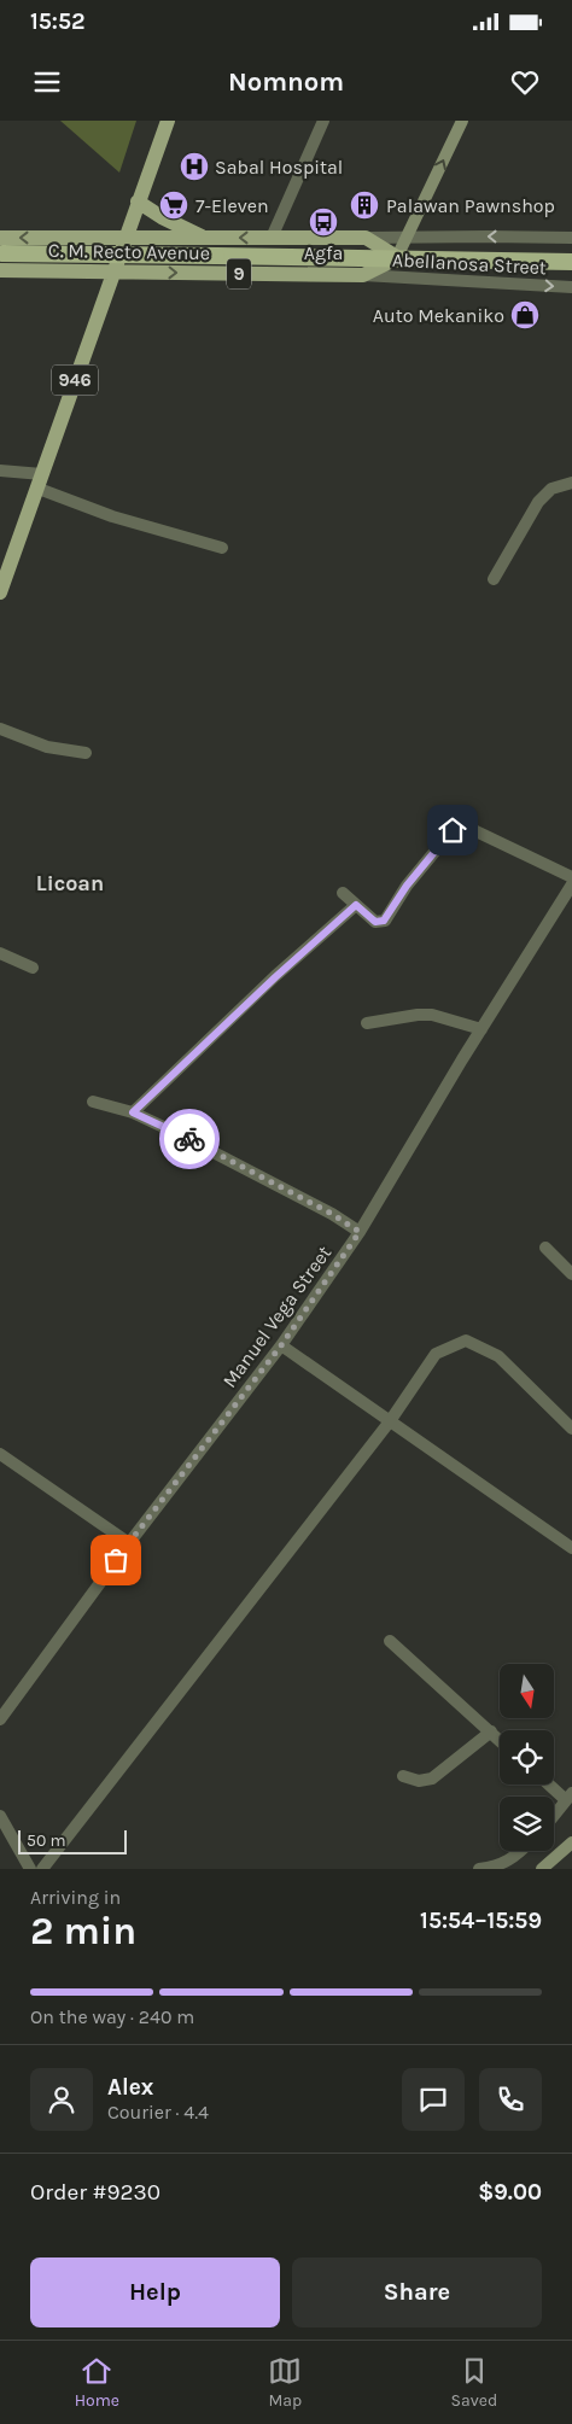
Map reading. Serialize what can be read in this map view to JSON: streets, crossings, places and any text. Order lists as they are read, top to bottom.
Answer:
{
  "streets": {
    "highway": ["C. M. Recto Avenue", "9"],
    "main road": ["946"],
    "street": ["Abellanosa Street", "Manuel Vega Street"]
  },
  "crossings": [
    ["C. M. Recto Avenue", "Abellanosa Street"],
    ["C. M. Recto Avenue", "946"]
  ],
  "districts": ["Licoan"],
  "places": {
    "hospital": ["Sabal Hospital"],
    "supermarket": ["7-Eleven"],
    "building": ["Palawan Pawnshop"],
    "bus stop": ["Agfa"],
    "shop": ["Auto Mekaniko"]
  },
  "scale_bar": "50 m",
  "north": "bottom",
  "page": {
    "status": "15:52",
    "header": "Nomnom",
    "scale": "50 m",
    "heading": ["2 min", "Arriving in", "15:54–15:59"],
    "panel": [
      "Alex",
      "Courier · 4.4",
      "Order #9230",
      "$9.00"
    ],
    "bar": "On the way · 240 m",
    "buttons": ["Help", "Share"],
    "tabs": ["Home", "Map", "Saved"]
  }
}
